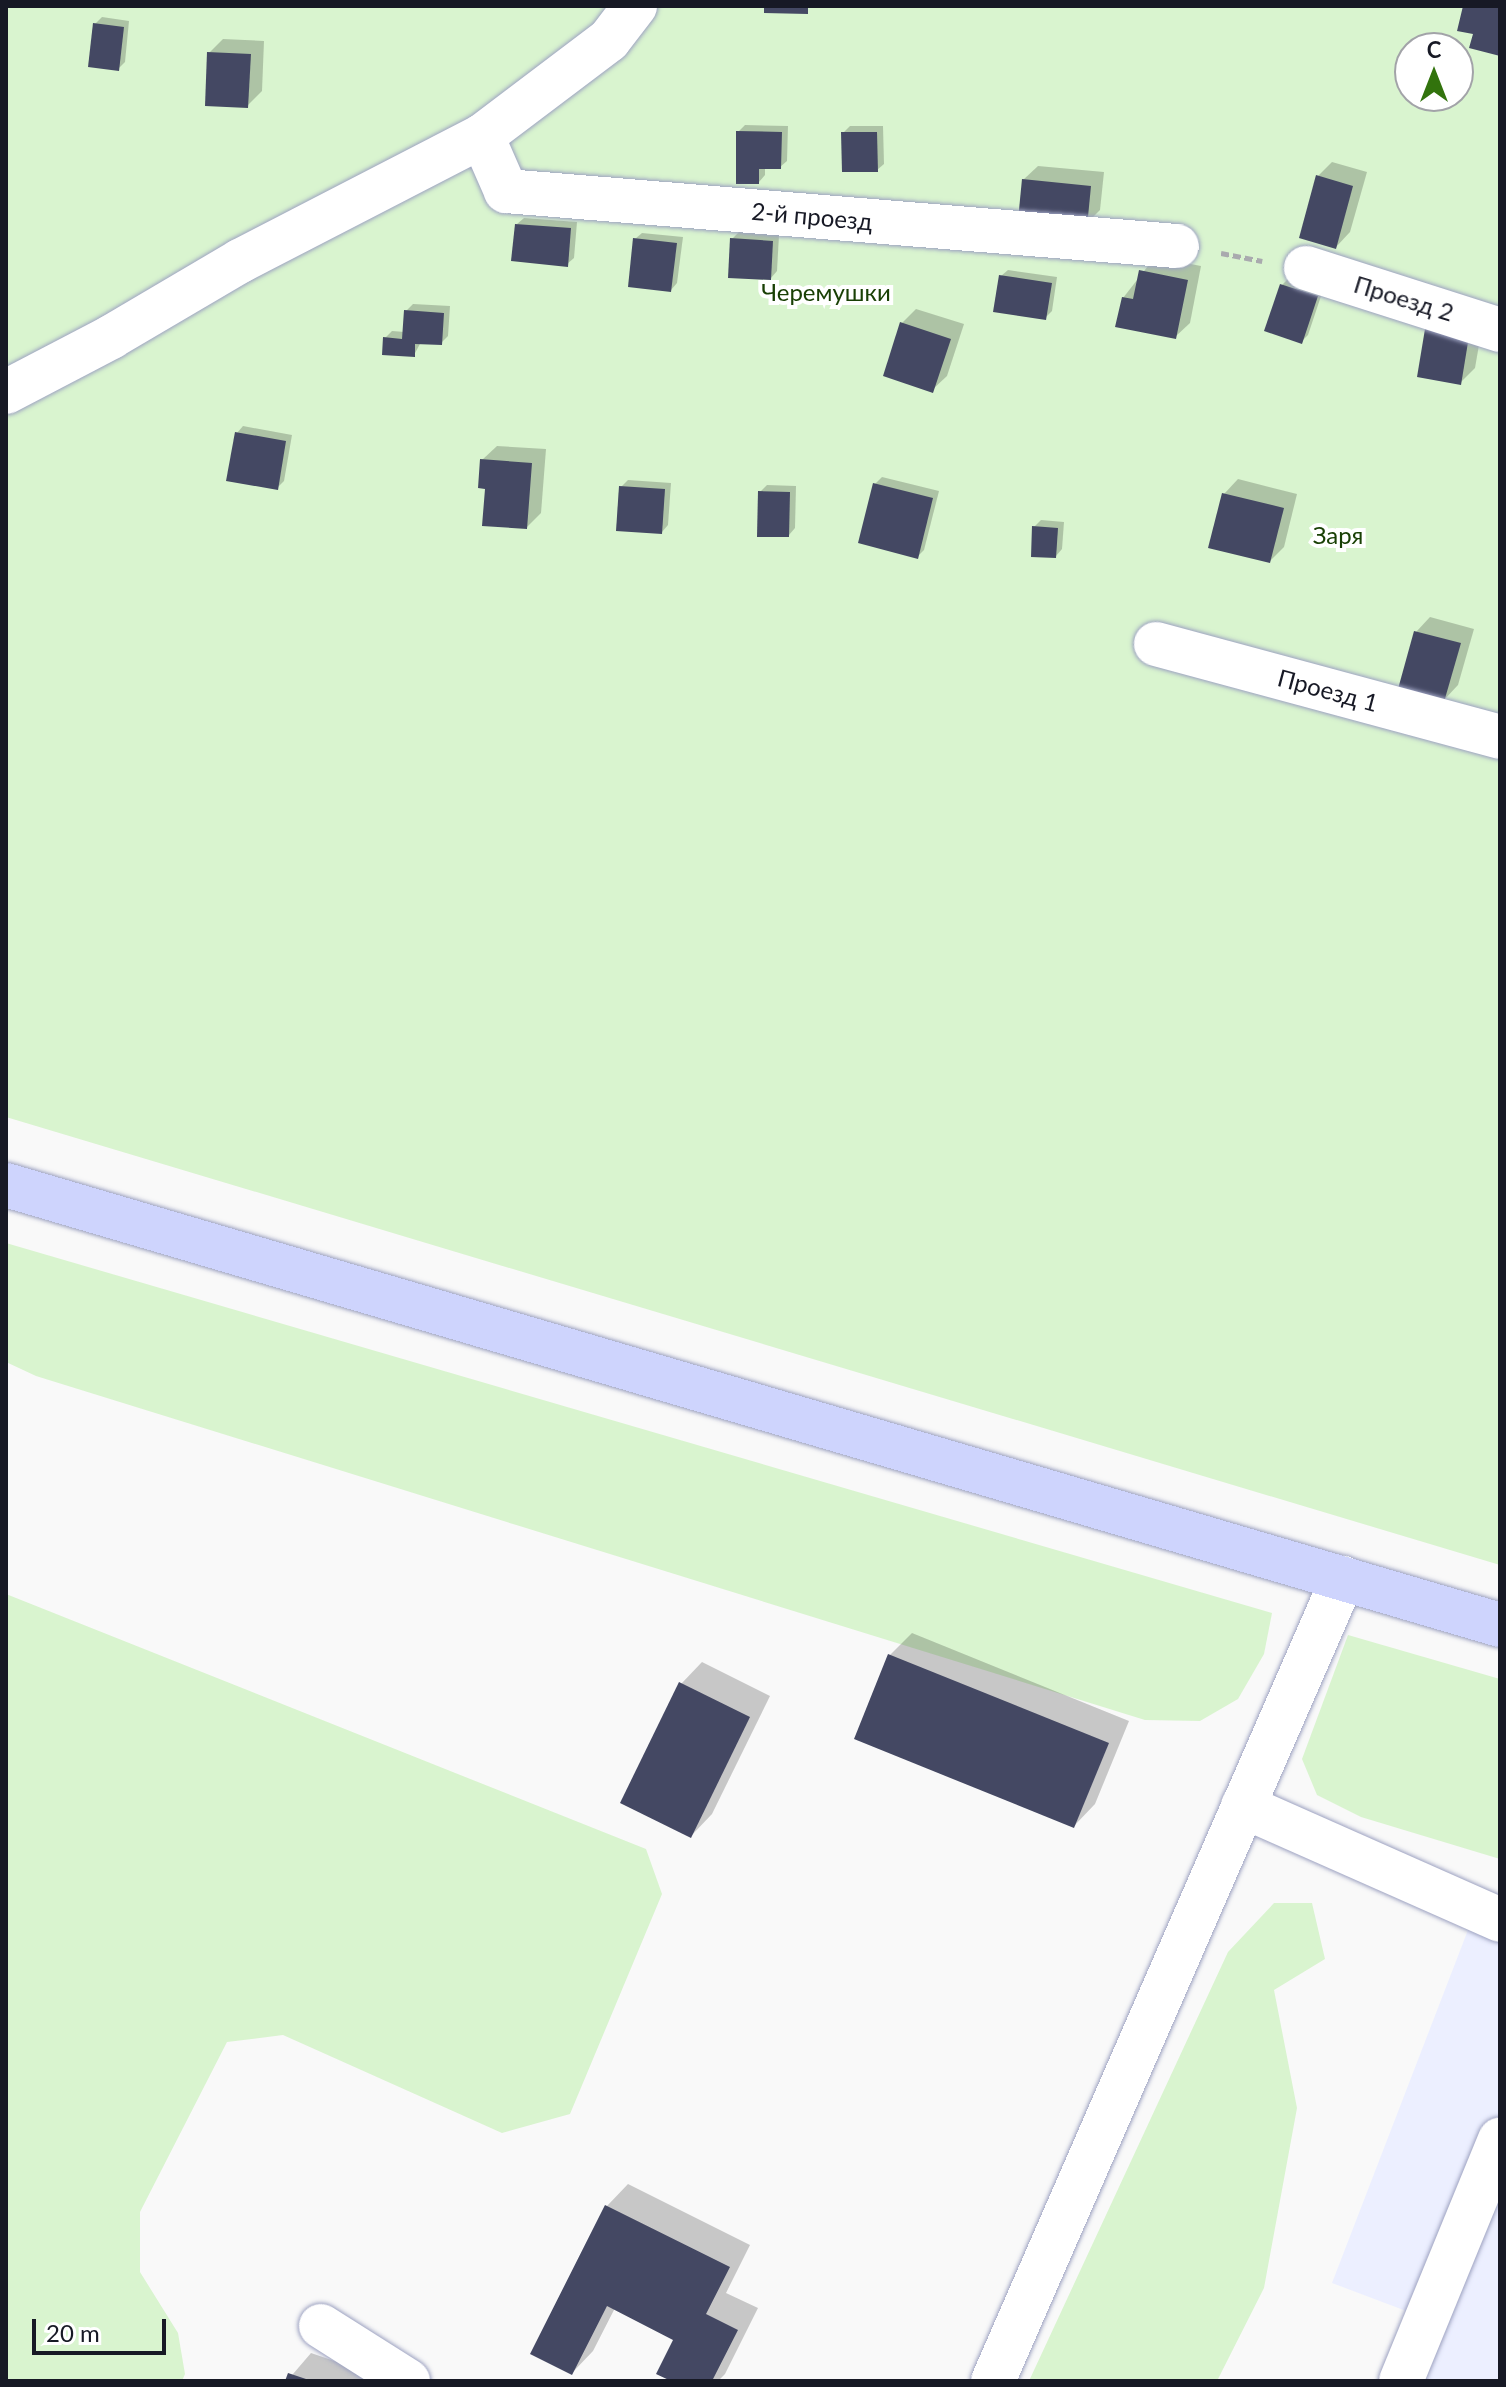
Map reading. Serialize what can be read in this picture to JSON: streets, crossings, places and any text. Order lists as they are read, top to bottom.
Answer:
{
  "streets": {
    "street": ["2-й проезд", "Проезд 2", "Проезд 1"]
  },
  "parks": ["Черемушки", "Заря"],
  "scale_bar": "20 m",
  "north": "top"
}
